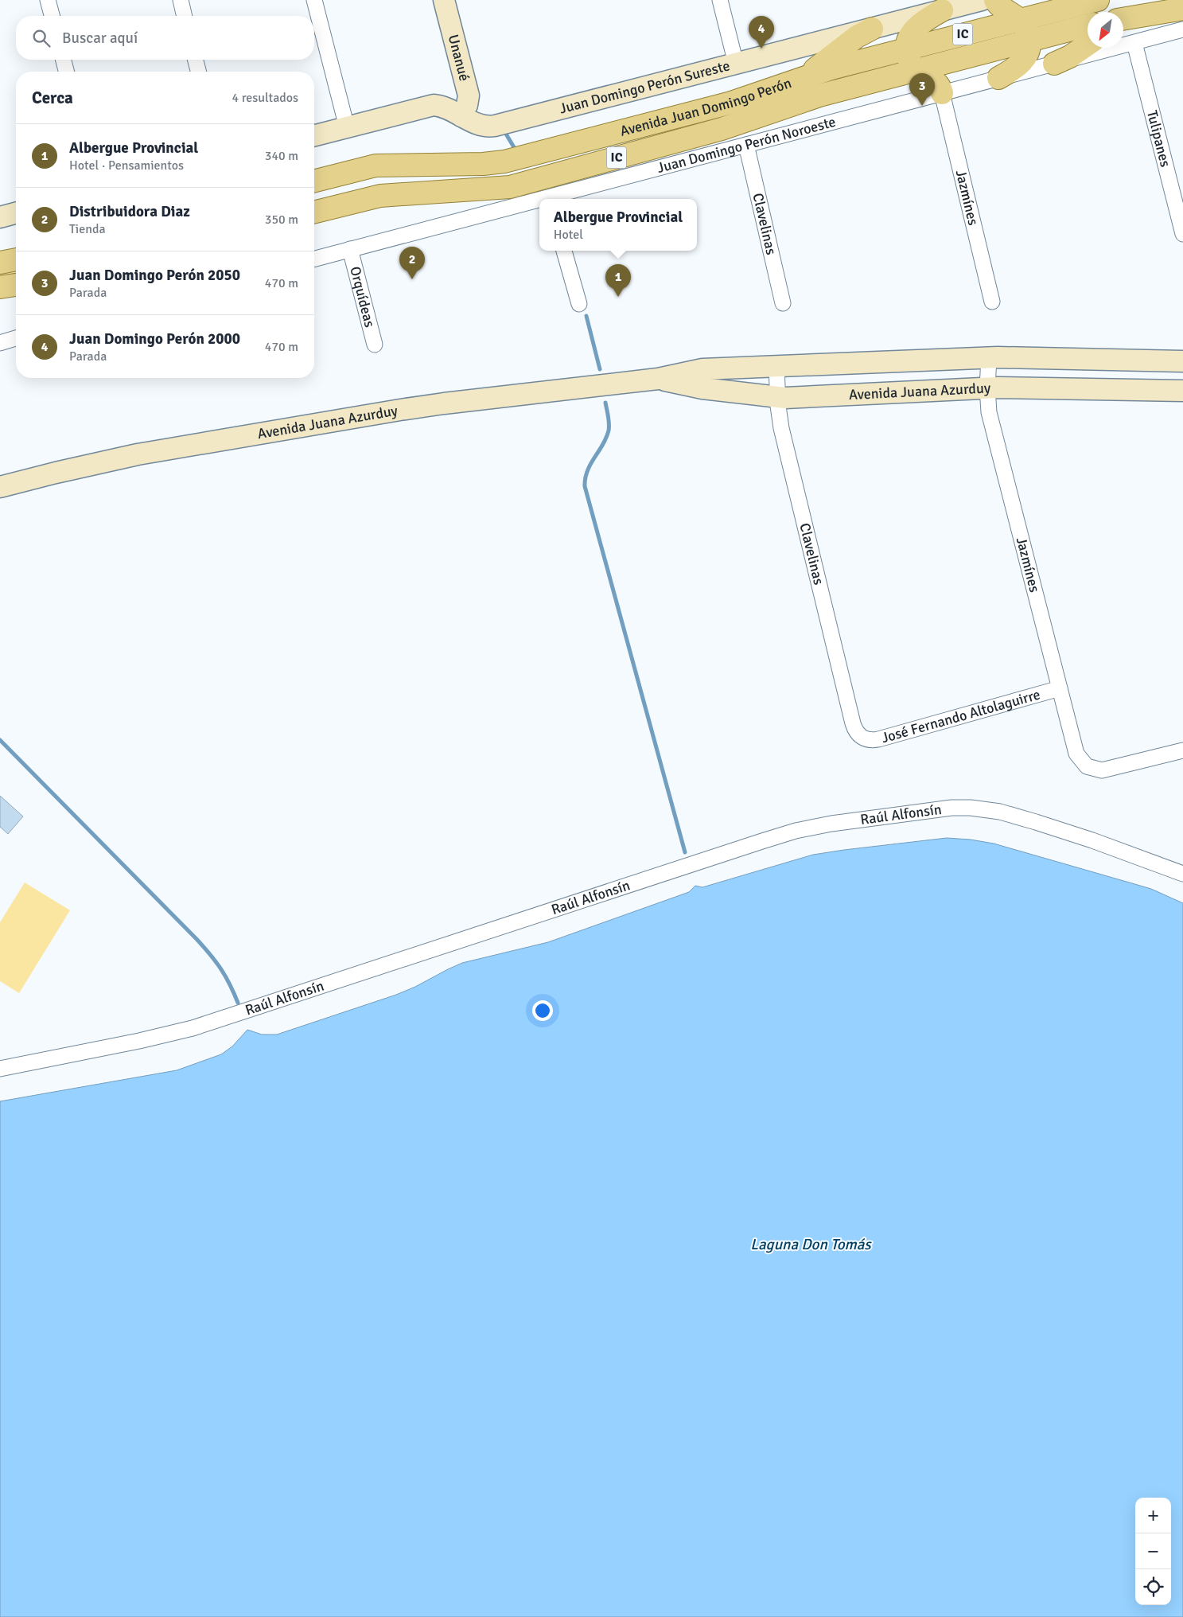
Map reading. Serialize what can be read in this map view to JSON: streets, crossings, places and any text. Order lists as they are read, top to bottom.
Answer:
{
  "streets": {
    "main road": ["IC", "Avenida Juan Domingo Perón"],
    "street": [
      "Unanué",
      "Juan Domingo Perón Sureste",
      "Tulipanes",
      "Juan Domingo Perón Noroeste",
      "Jazmínes",
      "Clavelinas",
      "Orquídeas",
      "Avenida Juana Azurduy",
      "José Fernando Altolaguirre",
      "Raúl Alfonsín"
    ]
  },
  "crossings": [
    ["Unanué", "Juan Domingo Perón Sureste"],
    ["Tulipanes", "Juan Domingo Perón Noroeste"],
    ["Juan Domingo Perón Noroeste", "Jazmínes"],
    ["Juan Domingo Perón Noroeste", "Clavelinas"],
    ["Juan Domingo Perón Noroeste", "Orquídeas"],
    ["Jazmínes", "Avenida Juana Azurduy"],
    ["Jazmínes", "José Fernando Altolaguirre"],
    ["Clavelinas", "Avenida Juana Azurduy"],
    ["Clavelinas", "José Fernando Altolaguirre"]
  ],
  "water": ["Laguna Don Tomás"],
  "north": "bottom left",
  "page": {
    "pins": [
      "4",
      "3",
      "2",
      "1"
    ],
    "search": "Buscar aquí",
    "heading": ["Cerca", "4 resultados"],
    "list": [
      {
        "mark": "1",
        "name": "Albergue Provincial",
        "note": "Hotel · Pensamientos",
        "value": "340 m"
      },
      {
        "mark": "2",
        "name": "Distribuidora Diaz",
        "note": "Tienda",
        "value": "350 m"
      },
      {
        "mark": "3",
        "name": "Juan Domingo Perón 2050",
        "note": "Parada",
        "value": "470 m"
      },
      {
        "mark": "4",
        "name": "Juan Domingo Perón 2000",
        "note": "Parada",
        "value": "470 m"
      }
    ],
    "popup": ["Albergue Provincial", "Hotel"],
    "map_buttons": ["+", "−"]
  }
}
